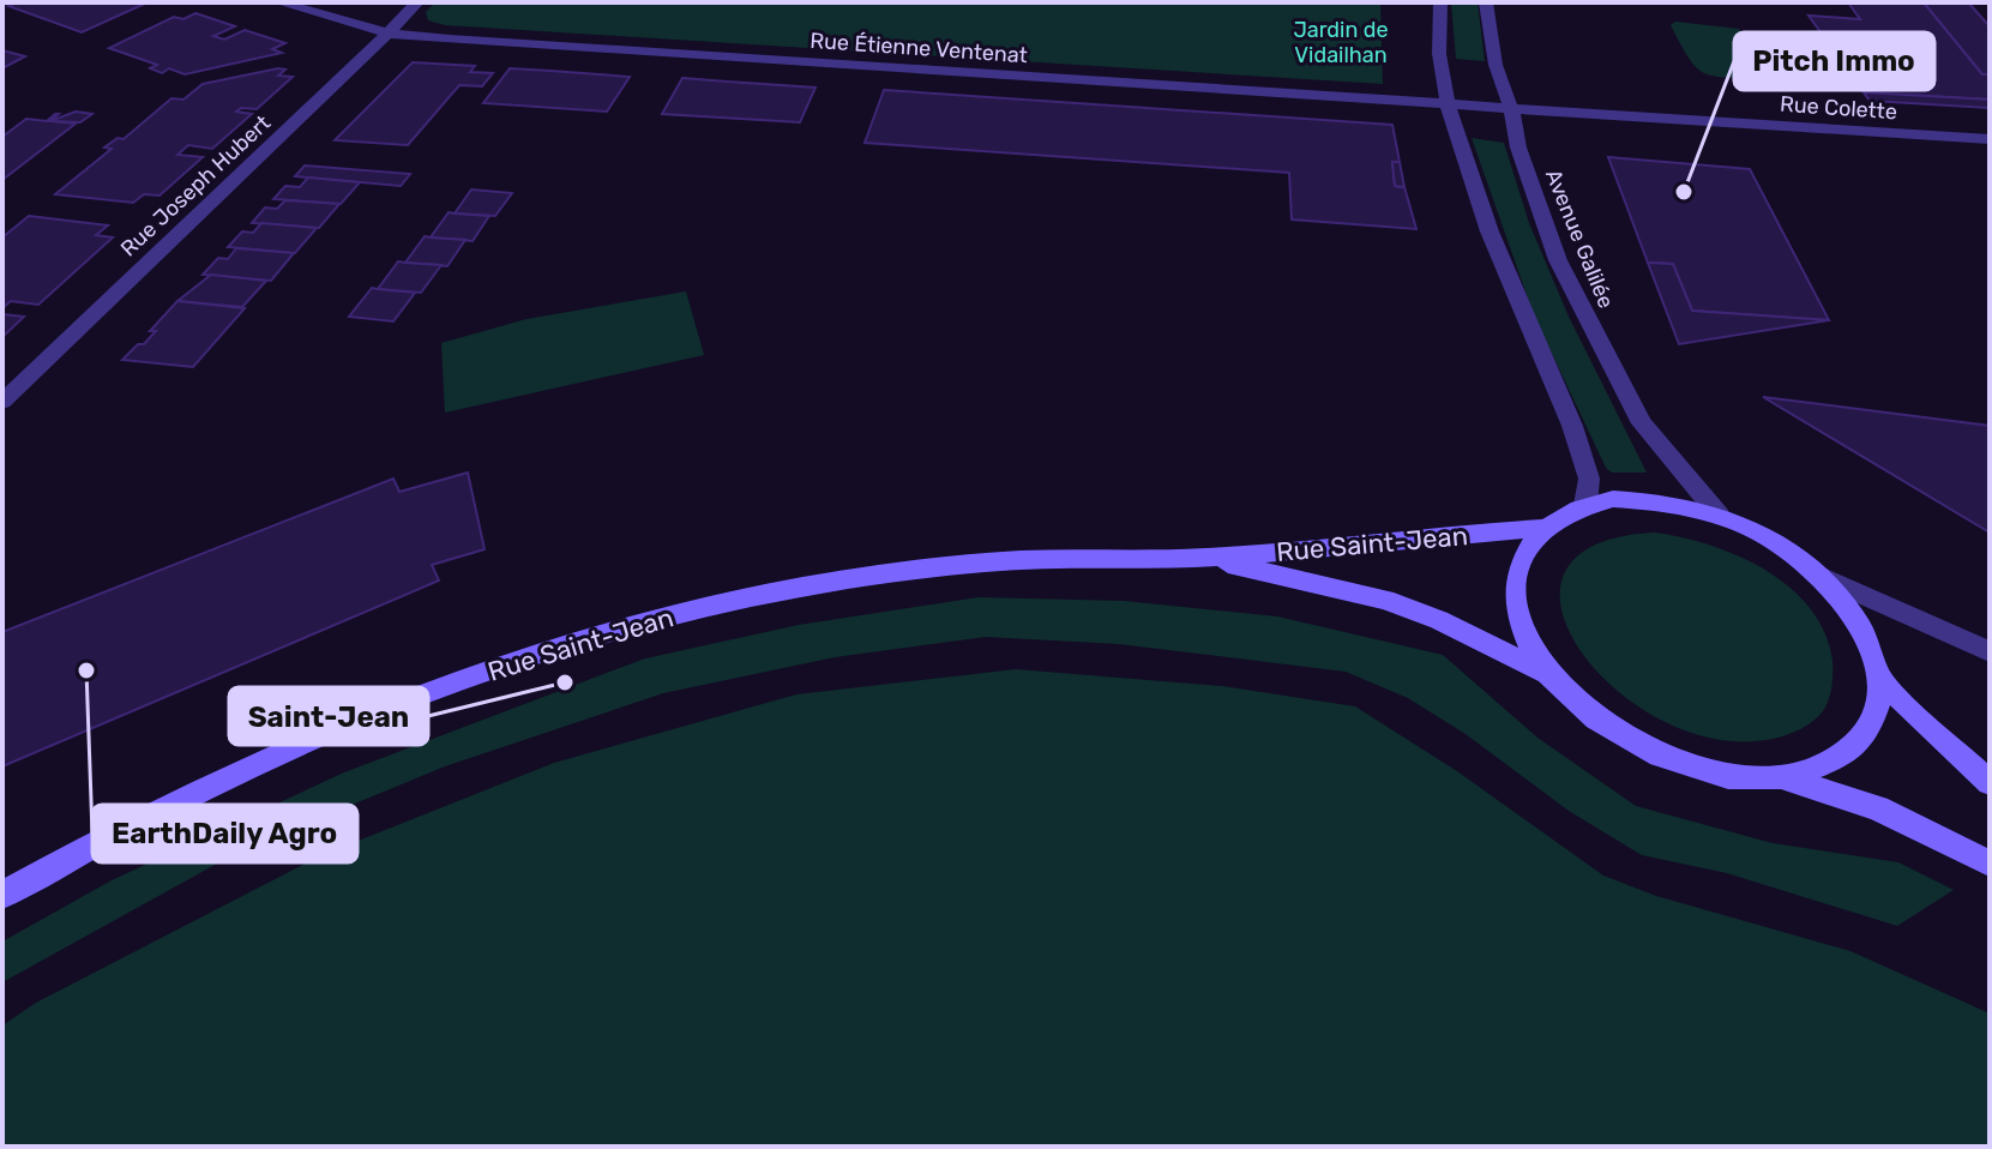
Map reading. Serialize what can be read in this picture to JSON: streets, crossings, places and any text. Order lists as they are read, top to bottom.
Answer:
{
  "streets": {
    "street": [
      "Rue Étienne Ventenat",
      "Rue Colette",
      "Rue Joseph Hubert",
      "Avenue Galilée",
      "Rue Saint-Jean"
    ]
  },
  "crossings": [
    ["Rue Étienne Ventenat", "Rue Colette"],
    ["Rue Étienne Ventenat", "Rue Joseph Hubert"],
    ["Rue Étienne Ventenat", "Avenue Galilée"],
    ["Rue Colette", "Avenue Galilée"],
    ["Avenue Galilée", "Rue Saint-Jean"]
  ],
  "parks": ["Jardin de Vidailhan"],
  "places": ["Pitch Immo", "EarthDaily Agro", "Saint-Jean"]
}
